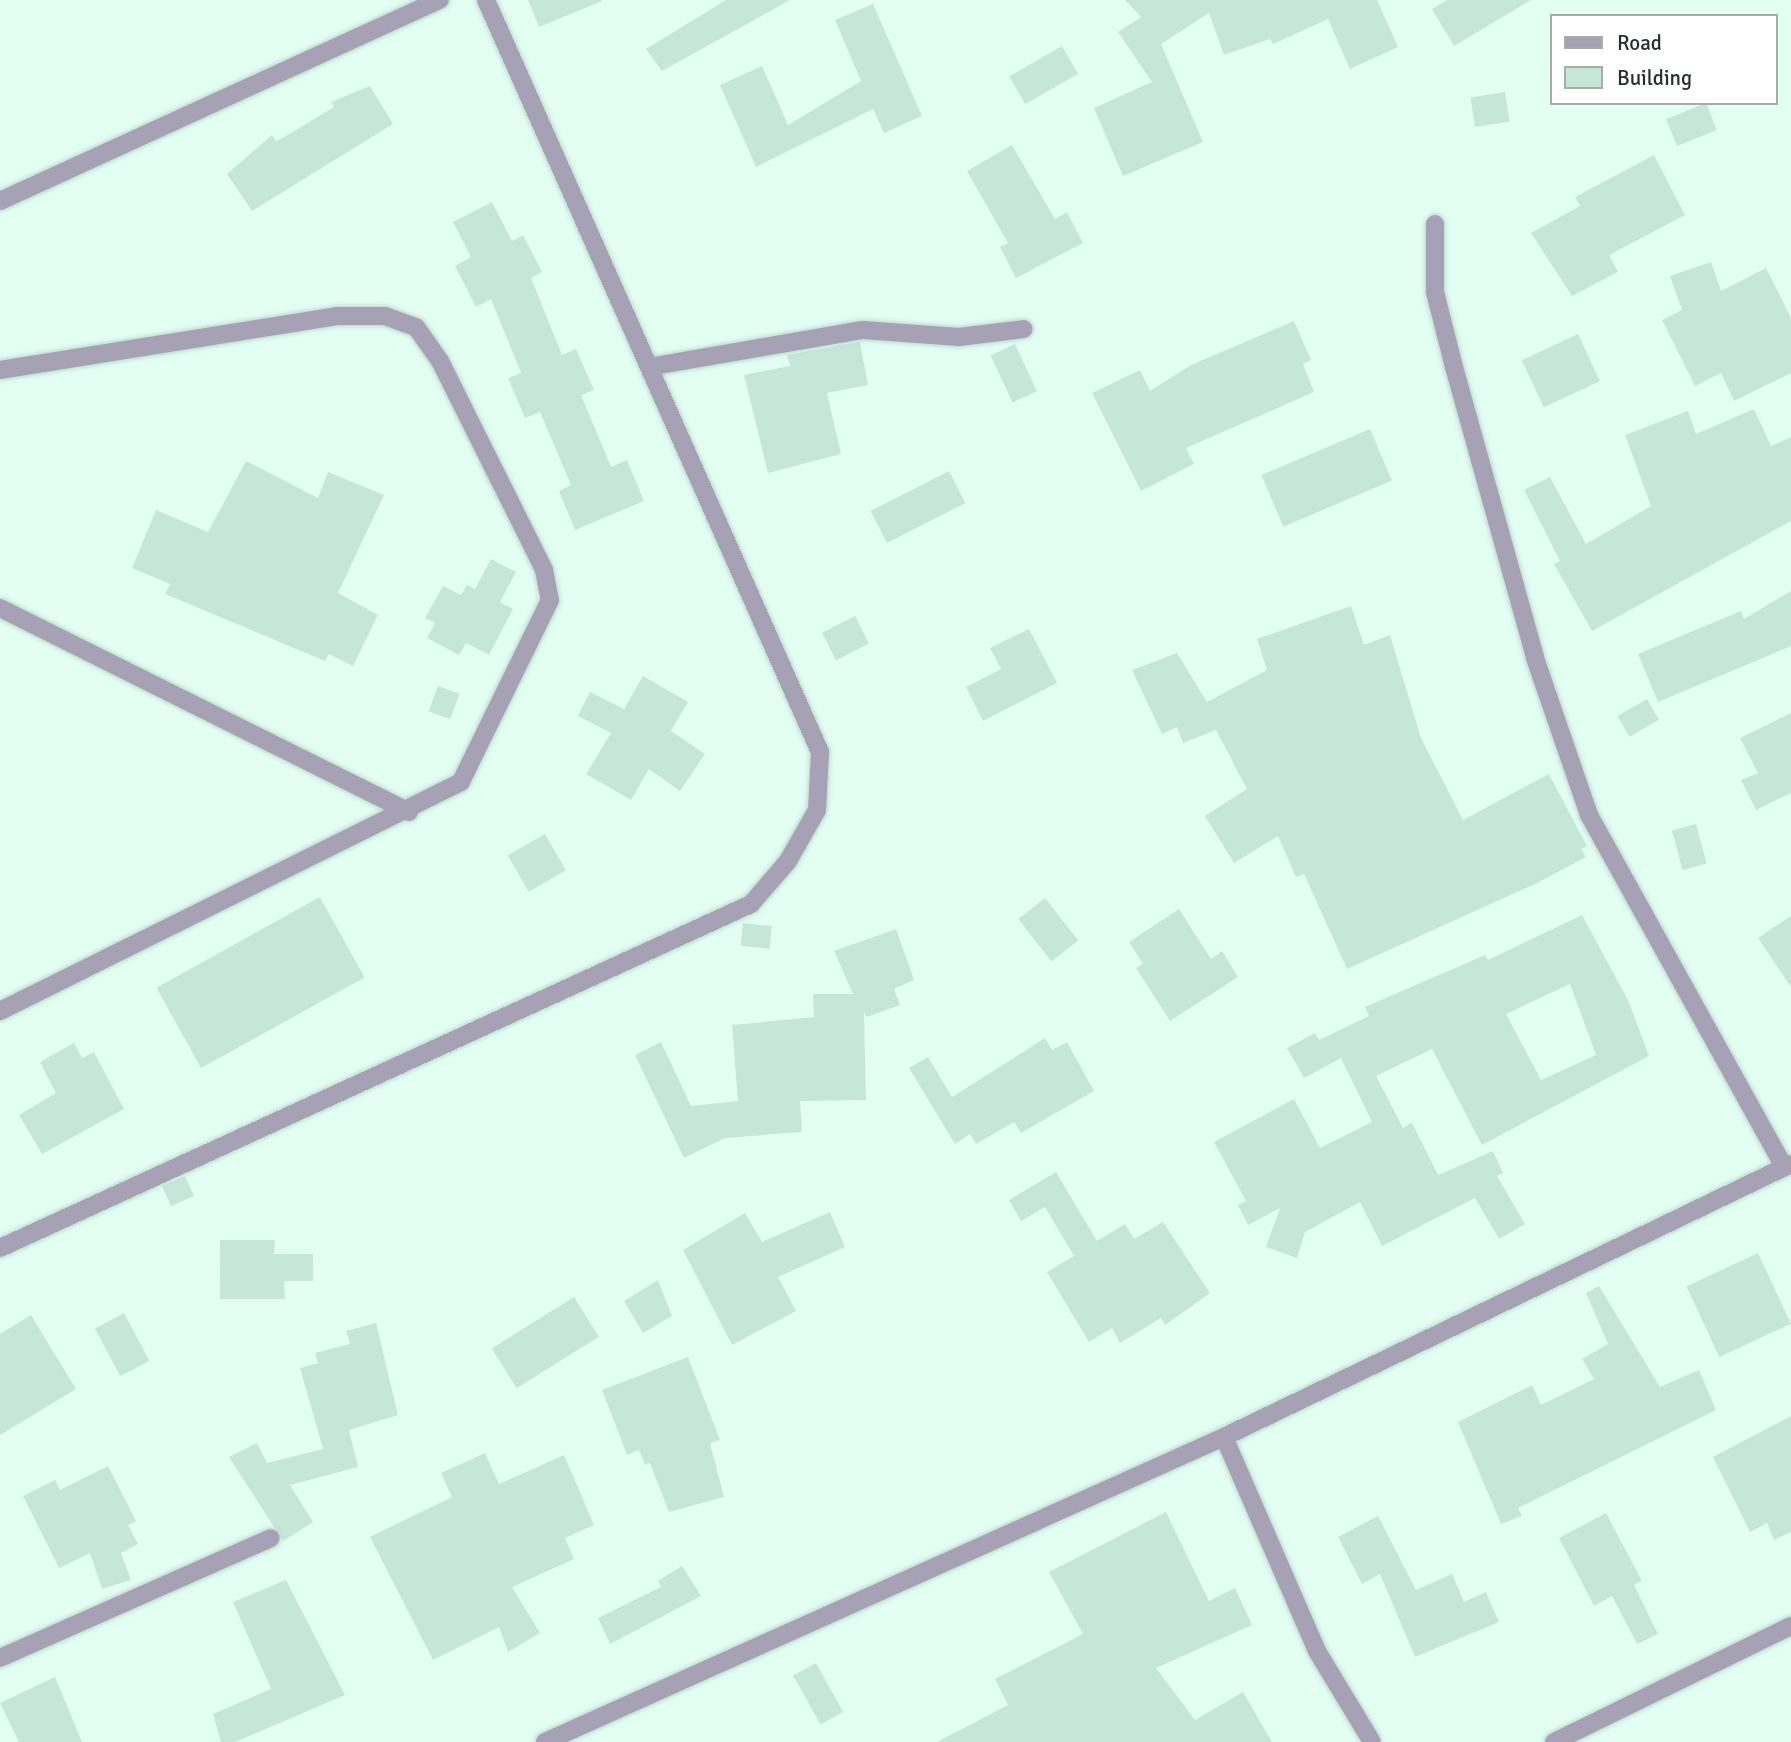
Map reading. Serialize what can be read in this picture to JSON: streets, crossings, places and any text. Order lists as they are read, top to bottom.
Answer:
{
  "legend": ["Road", "Building"]
}
